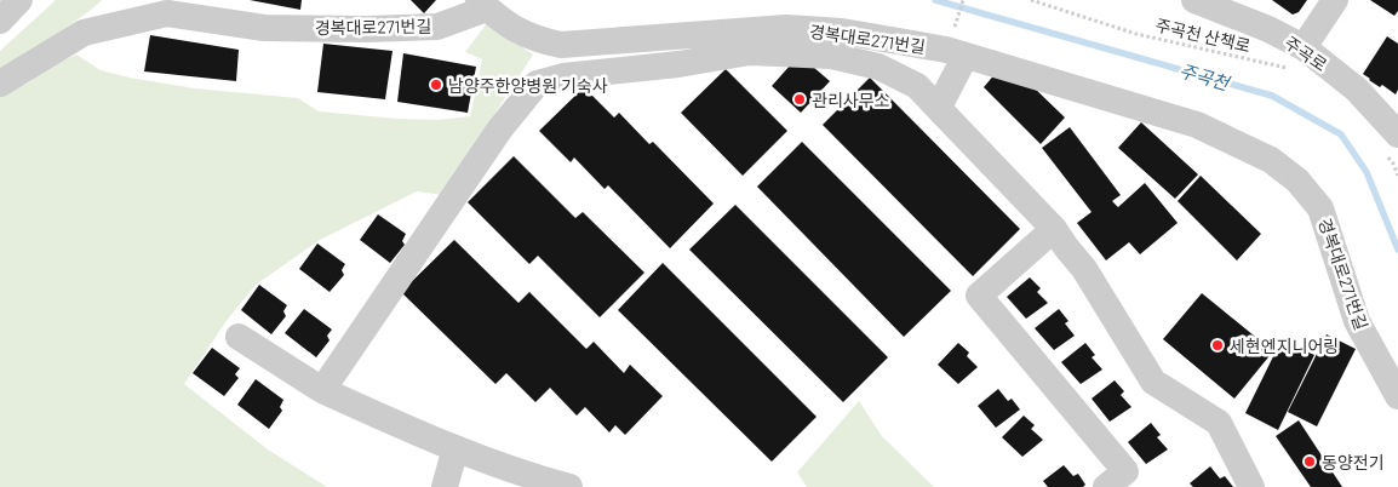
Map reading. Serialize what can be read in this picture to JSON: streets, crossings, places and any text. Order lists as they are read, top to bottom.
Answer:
{
  "streets": {
    "street": ["경복대로271번길", "주곡로"],
    "path": ["주곡천 산책로"]
  },
  "crossings": [
    ["주곡천 산책로", "주곡로"]
  ],
  "water": ["주곡천"],
  "places": [
    "남양주한양병원 기숙사",
    "관리사무소",
    "세현엔지니어링",
    "동양전기"
  ]
}
